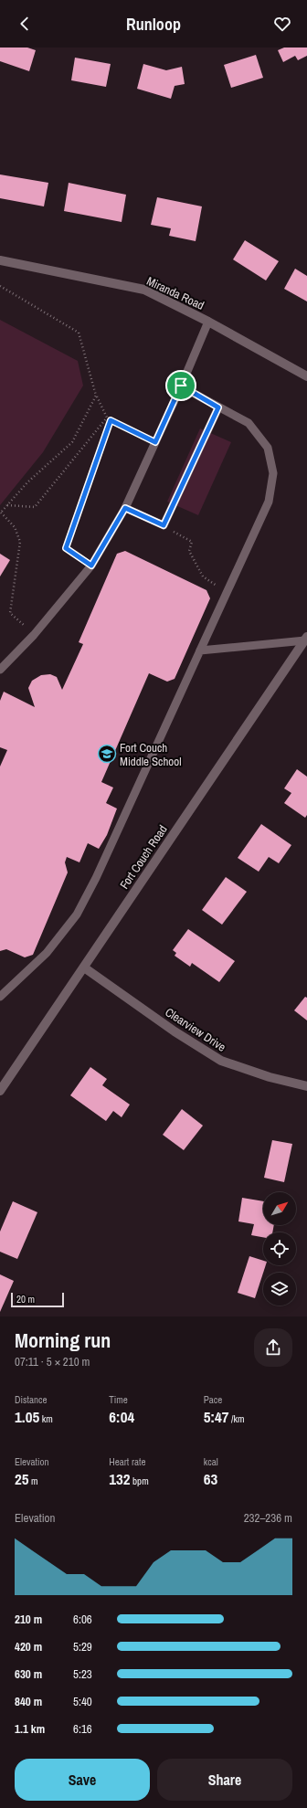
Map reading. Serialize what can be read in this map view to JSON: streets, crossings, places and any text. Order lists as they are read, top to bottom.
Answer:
{
  "streets": {
    "street": ["Miranda Road", "Fort Couch Road", "Clearview Drive"]
  },
  "crossings": [
    ["Fort Couch Road", "Clearview Drive"]
  ],
  "places": {
    "school or university": ["Fort Couch Middle School"]
  },
  "scale_bar": "20 m",
  "north": "top right",
  "page": {
    "header": "Runloop",
    "scale": "20 m",
    "heading": ["Morning run", "07:11 · 5 × 210 m"],
    "stats": [
      ["Distance", "1.05 km"],
      ["Time", "6:04"],
      ["Pace", "5:47 /km"],
      ["Elevation", "25 m"],
      ["Heart rate", "132 bpm"],
      ["kcal", "63"]
    ],
    "chart": ["Elevation", "232–236 m"],
    "list": [
      {
        "name": "210 m",
        "note": "6:06"
      },
      {
        "name": "420 m",
        "note": "5:29"
      },
      {
        "name": "630 m",
        "note": "5:23"
      },
      {
        "name": "840 m",
        "note": "5:40"
      },
      {
        "name": "1.1 km",
        "note": "6:16"
      }
    ],
    "buttons": ["Save", "Share"]
  }
}
